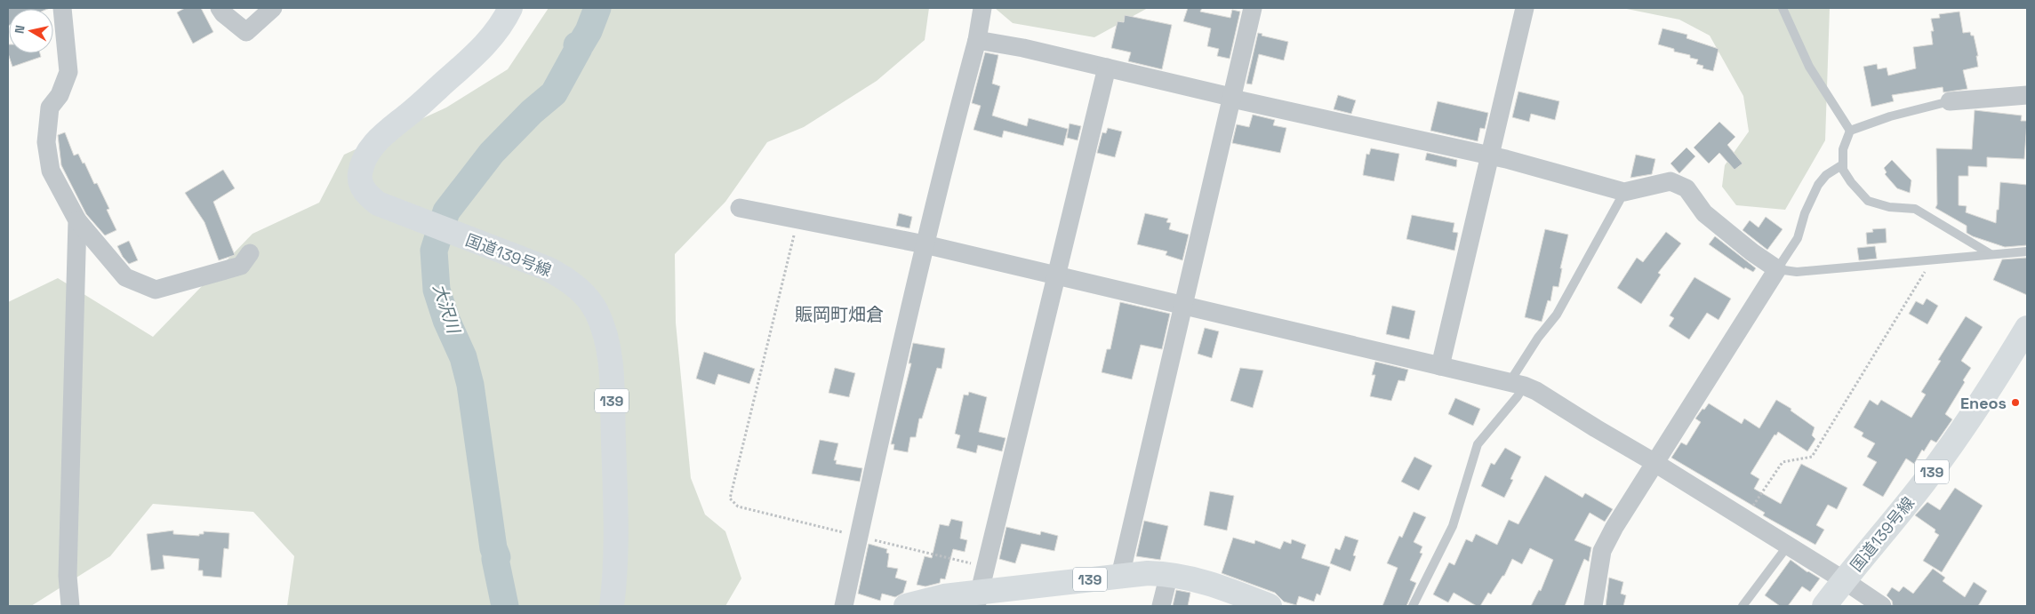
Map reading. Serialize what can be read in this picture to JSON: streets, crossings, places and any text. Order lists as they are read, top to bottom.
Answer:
{
  "streets": {
    "highway": ["国道139号線", "139"]
  },
  "districts": ["賑岡町畑倉"],
  "water": ["大沢川"],
  "places": ["Eneos"],
  "north": "left"
}
